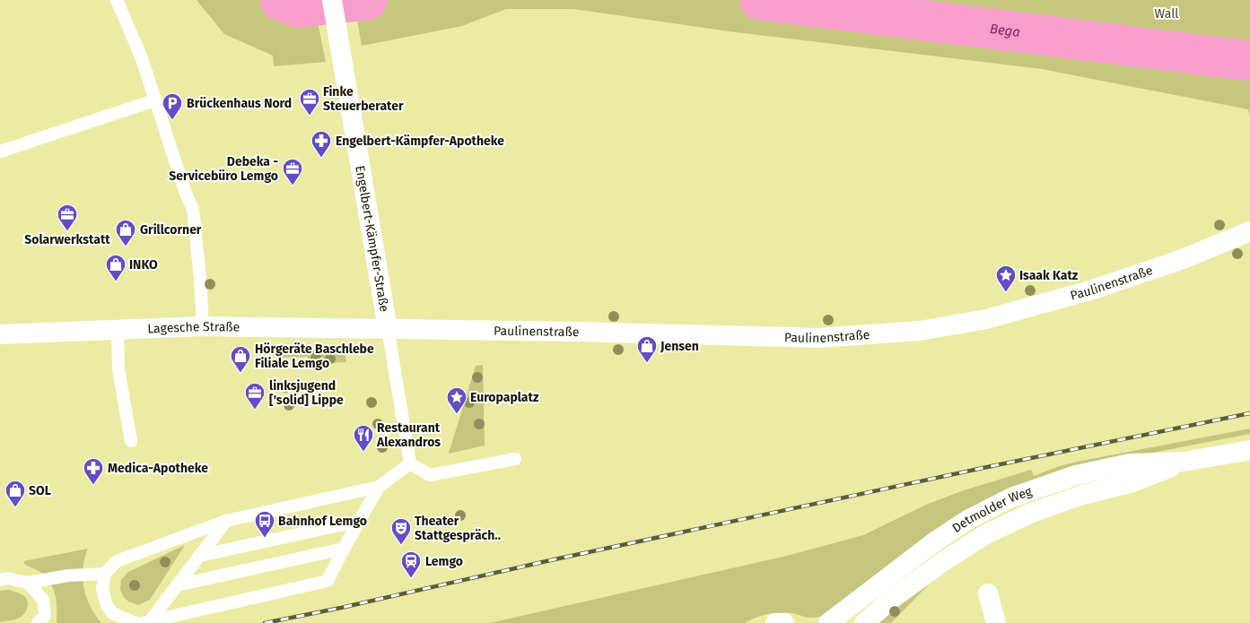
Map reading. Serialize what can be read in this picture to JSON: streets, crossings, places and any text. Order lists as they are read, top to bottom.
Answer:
{
  "streets": {
    "street": [
      "Engelbert-Kämpfer-Straße",
      "Paulinenstraße",
      "Lagesche Straße",
      "Detmolder Weg"
    ]
  },
  "crossings": [
    ["Engelbert-Kämpfer-Straße", "Paulinenstraße"],
    ["Engelbert-Kämpfer-Straße", "Lagesche Straße"],
    ["Paulinenstraße", "Lagesche Straße"]
  ],
  "water": ["Bega"],
  "parks": ["Wall"],
  "places": {
    "office": [
      "Finke Steuerberater",
      "Debeka - Servicebüro Lemgo",
      "Solarwerkstatt",
      "linksjugend ['solid] Lippe"
    ],
    "parking": ["Brückenhaus Nord"],
    "pharmacy": ["Engelbert-Kämpfer-Apotheke", "Medica-Apotheke"],
    "shop": [
      "Grillcorner",
      "INKO",
      "Jensen",
      "Hörgeräte Baschlebe Filiale Lemgo",
      "SOL"
    ],
    "place": ["Isaak Katz", "Europaplatz"],
    "restaurant": ["Restaurant Alexandros"],
    "bus stop": ["Bahnhof Lemgo"],
    "theatre": ["Theater Stattgespräch.."],
    "station": ["Lemgo"]
  }
}
